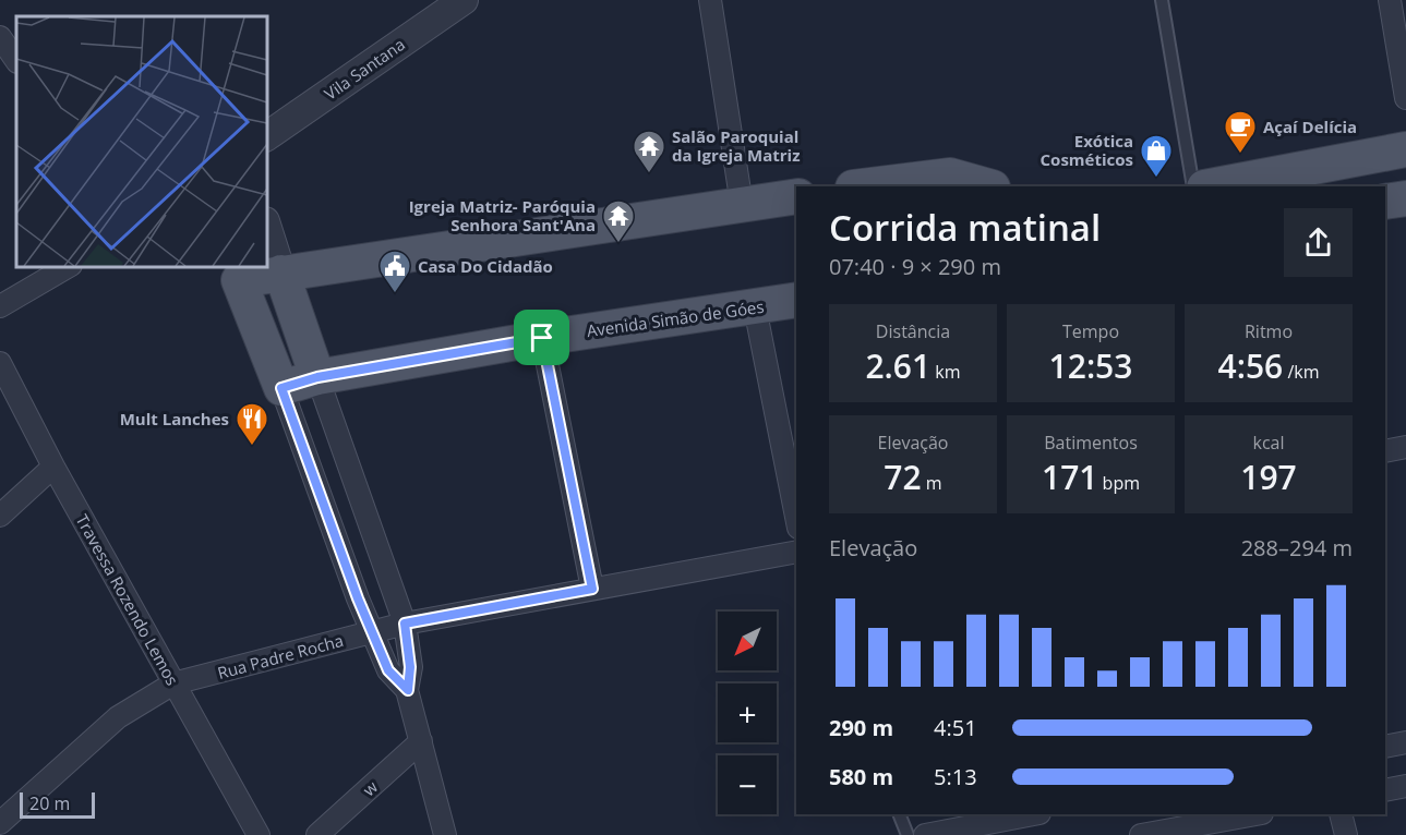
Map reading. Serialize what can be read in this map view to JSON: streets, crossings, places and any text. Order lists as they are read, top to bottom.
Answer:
{
  "streets": {
    "main road": ["Avenida Simão de Góes"],
    "street": [
      "Vila Santana",
      "Travessa Rozendo Lemos",
      "Rua Padre Rocha",
      "w"
    ]
  },
  "crossings": [
    ["Travessa Rozendo Lemos", "Rua Padre Rocha"]
  ],
  "places": {
    "cafe": ["Açaí Delícia"],
    "temple": ["Salão Paroquial da Igreja Matriz", "Igreja Matriz- Paróquia Senhora Sant'Ana"],
    "shop": ["Exótica Cosméticos"],
    "public building": ["Casa Do Cidadão"],
    "restaurant": ["Mult Lanches"]
  },
  "scale_bar": "20 m",
  "north": "bottom left",
  "page": {
    "heading": ["Corrida matinal", "07:40 · 9 × 290 m"],
    "stats": [
      ["Distância", "2.61 km"],
      ["Tempo", "12:53"],
      ["Ritmo", "4:56 /km"],
      ["Elevação", "72 m"],
      ["Batimentos", "171 bpm"],
      ["kcal", "197"]
    ],
    "chart": ["Elevação", "288–294 m"],
    "map_buttons": ["+", "−"],
    "list": [
      {
        "name": "290 m",
        "note": "4:51"
      },
      {
        "name": "580 m",
        "note": "5:13"
      }
    ],
    "scale": "20 m"
  }
}
